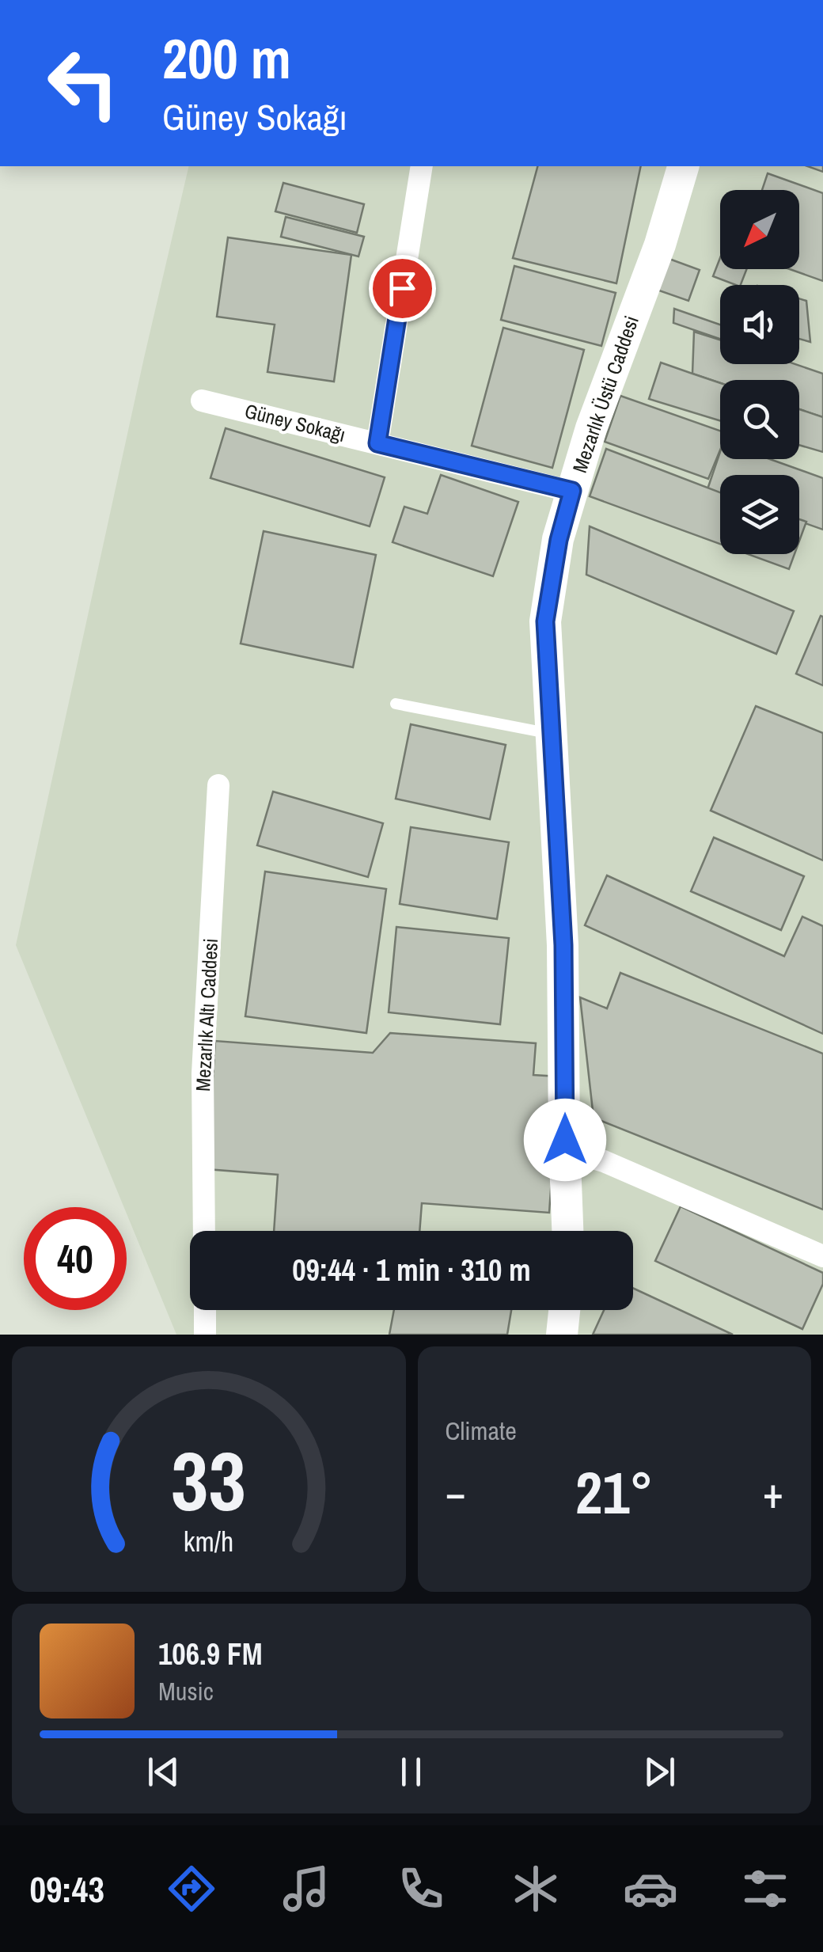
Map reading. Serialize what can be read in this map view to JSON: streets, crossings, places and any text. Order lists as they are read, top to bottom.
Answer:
{
  "streets": {
    "street": ["Mezarlık Üstü Caddesi", "Güney Sokağı", "Mezarlık Altı Caddesi"]
  },
  "crossings": [
    ["Mezarlık Üstü Caddesi", "Güney Sokağı"]
  ],
  "north": "bottom left",
  "page": {
    "turn": ["200 m", "Güney Sokağı"],
    "limit": "40",
    "trip": "09:44 · 1 min · 310 m",
    "tile": "Climate",
    "heat": ["−", "21°", "+"],
    "song": ["106.9 FM", "Music"],
    "tabs": "09:43",
    "gauge": ["33", "km/h"]
  }
}
